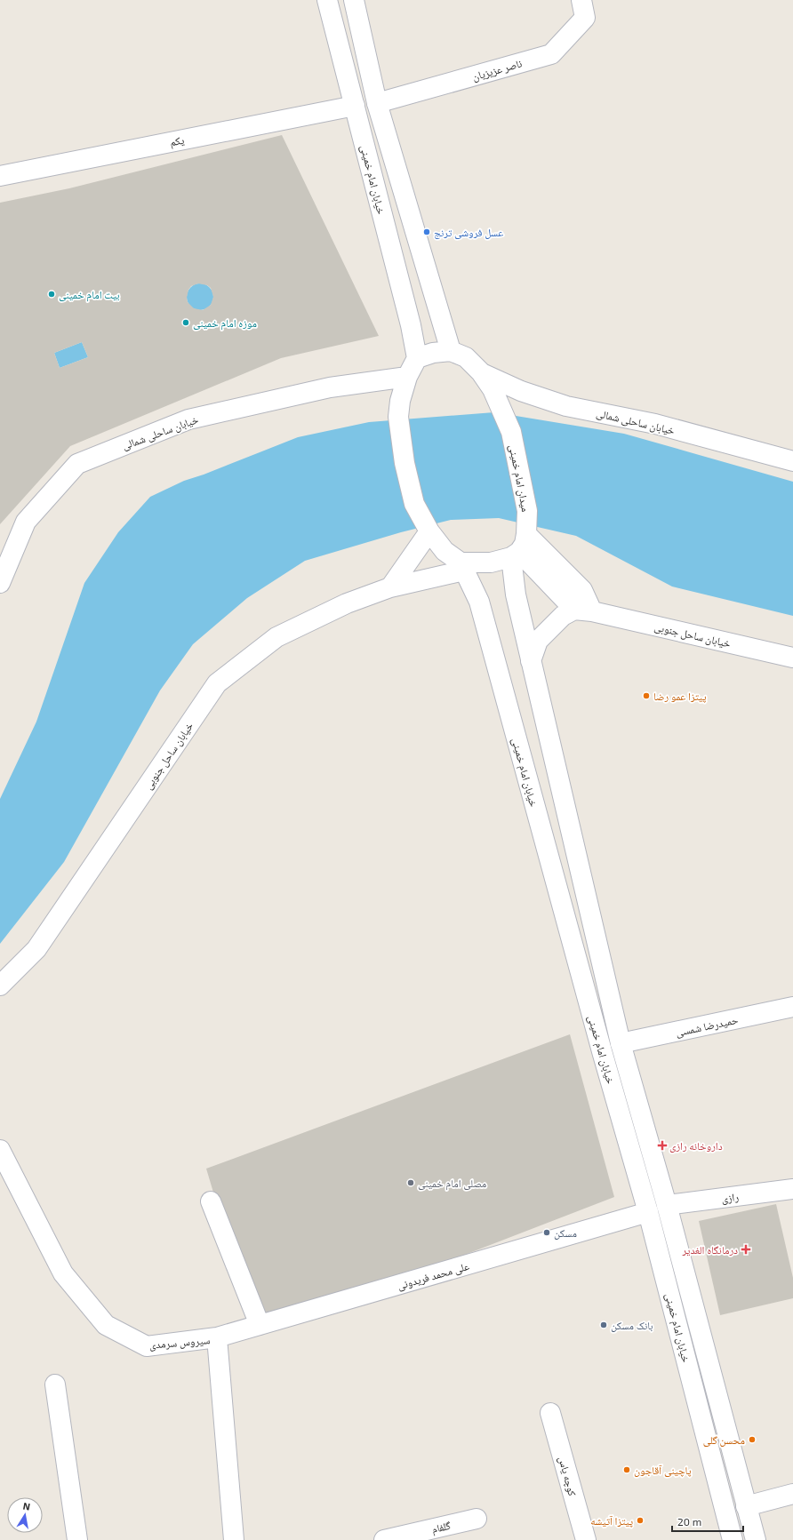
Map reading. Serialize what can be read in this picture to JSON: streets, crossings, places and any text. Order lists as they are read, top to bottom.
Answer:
{
  "streets": {
    "main road": [
      "ناصر عزیزیان",
      "یکم",
      "خیابان امام خمینی",
      "خیابان ساحلی شمالی",
      "میدان امام خمینی",
      "خیابان ساحل جنوبی",
      "حمیدرضا شمسی",
      "رازی",
      "علی محمد فریدونی",
      "سیروس سرمدی",
      "کوچه یاس",
      "گلفام"
    ]
  },
  "crossings": [
    ["یکم", "خیابان امام خمینی"],
    ["خیابان امام خمینی", "میدان امام خمینی"],
    ["خیابان امام خمینی", "خیابان ساحل جنوبی"],
    ["خیابان امام خمینی", "حمیدرضا شمسی"],
    ["خیابان امام خمینی", "رازی"],
    ["خیابان امام خمینی", "علی محمد فریدونی"],
    ["خیابان ساحلی شمالی", "میدان امام خمینی"],
    ["علی محمد فریدونی", "سیروس سرمدی"]
  ],
  "places": {
    "other": [
      "عسل فروشی ترنج",
      "بیت امام خمینی",
      "موزه امام خمینی",
      "پیتزا عمو رضا",
      "مصلی امام خمینی",
      "مسکن",
      "بانک مسکن",
      "محسن گلی",
      "پاچینی آقاجون",
      "پیتزا آتیشه"
    ],
    "health": ["داروخانه رازی", "درمانگاه الغدیر"]
  },
  "scale_bar": "20 m",
  "north": "top"
}
